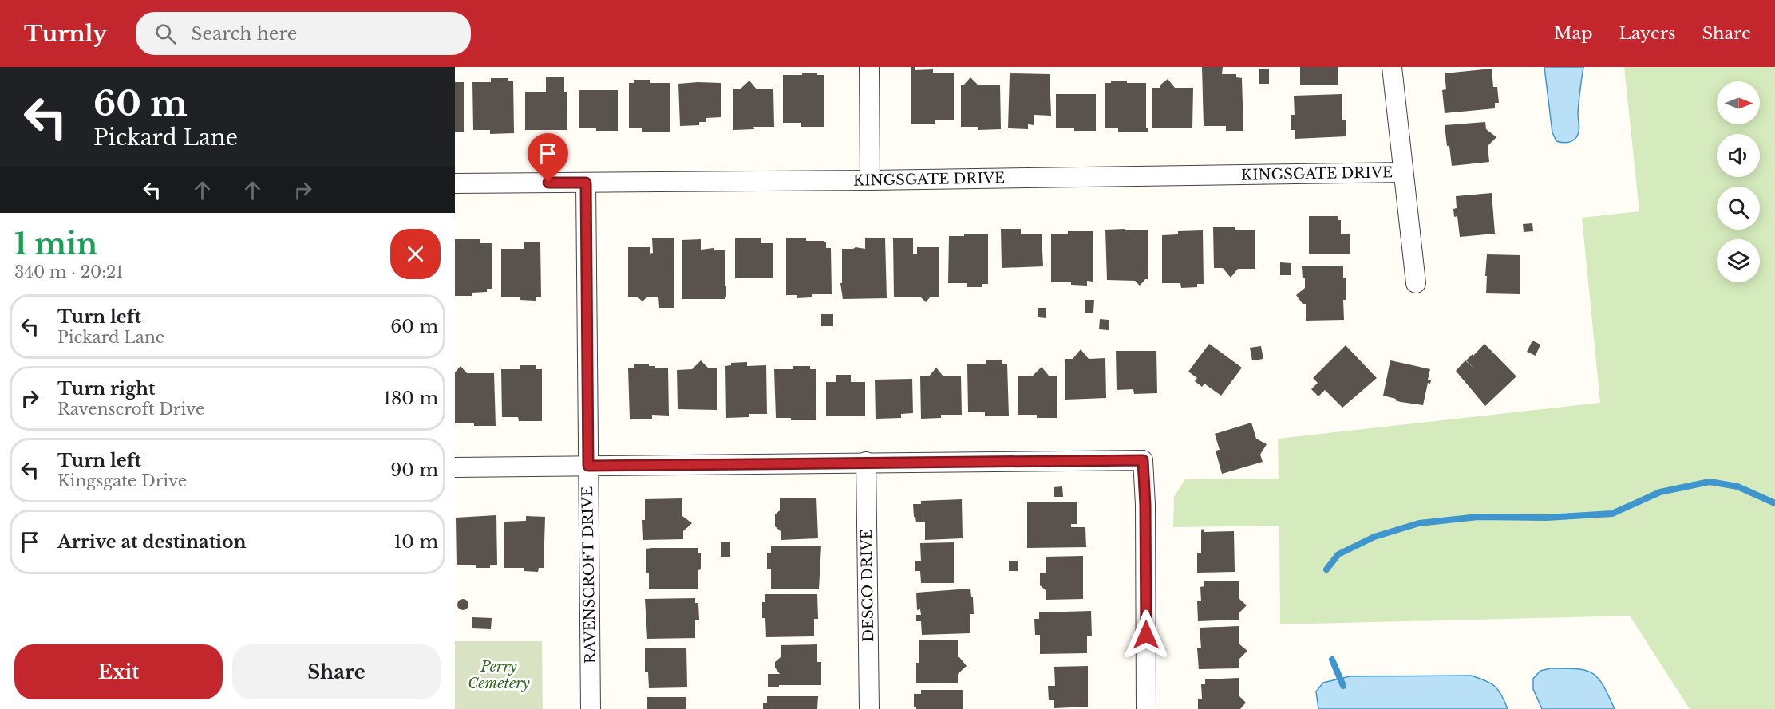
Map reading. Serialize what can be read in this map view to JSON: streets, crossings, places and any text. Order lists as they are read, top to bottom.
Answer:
{
  "streets": {
    "street": ["KINGSGATE DRIVE", "RAVENSCROFT DRIVE", "DESCO DRIVE"]
  },
  "crossings": [
    ["KINGSGATE DRIVE", "RAVENSCROFT DRIVE"]
  ],
  "parks": ["Perry Cemetery"],
  "north": "right",
  "page": {
    "header": "Turnly",
    "search": "Search here",
    "nav": ["Map", "Layers", "Share"],
    "turn": ["60 m", "Pickard Lane"],
    "heading": ["1 min", "340 m · 20:21"],
    "list": [
      {
        "name": "Turn left",
        "note": "Pickard Lane",
        "value": "60 m"
      },
      {
        "name": "Turn right",
        "note": "Ravenscroft Drive",
        "value": "180 m"
      },
      {
        "name": "Turn left",
        "note": "Kingsgate Drive",
        "value": "90 m"
      },
      {
        "name": "Arrive at destination",
        "value": "10 m"
      }
    ],
    "buttons": ["Exit", "Share"]
  }
}
